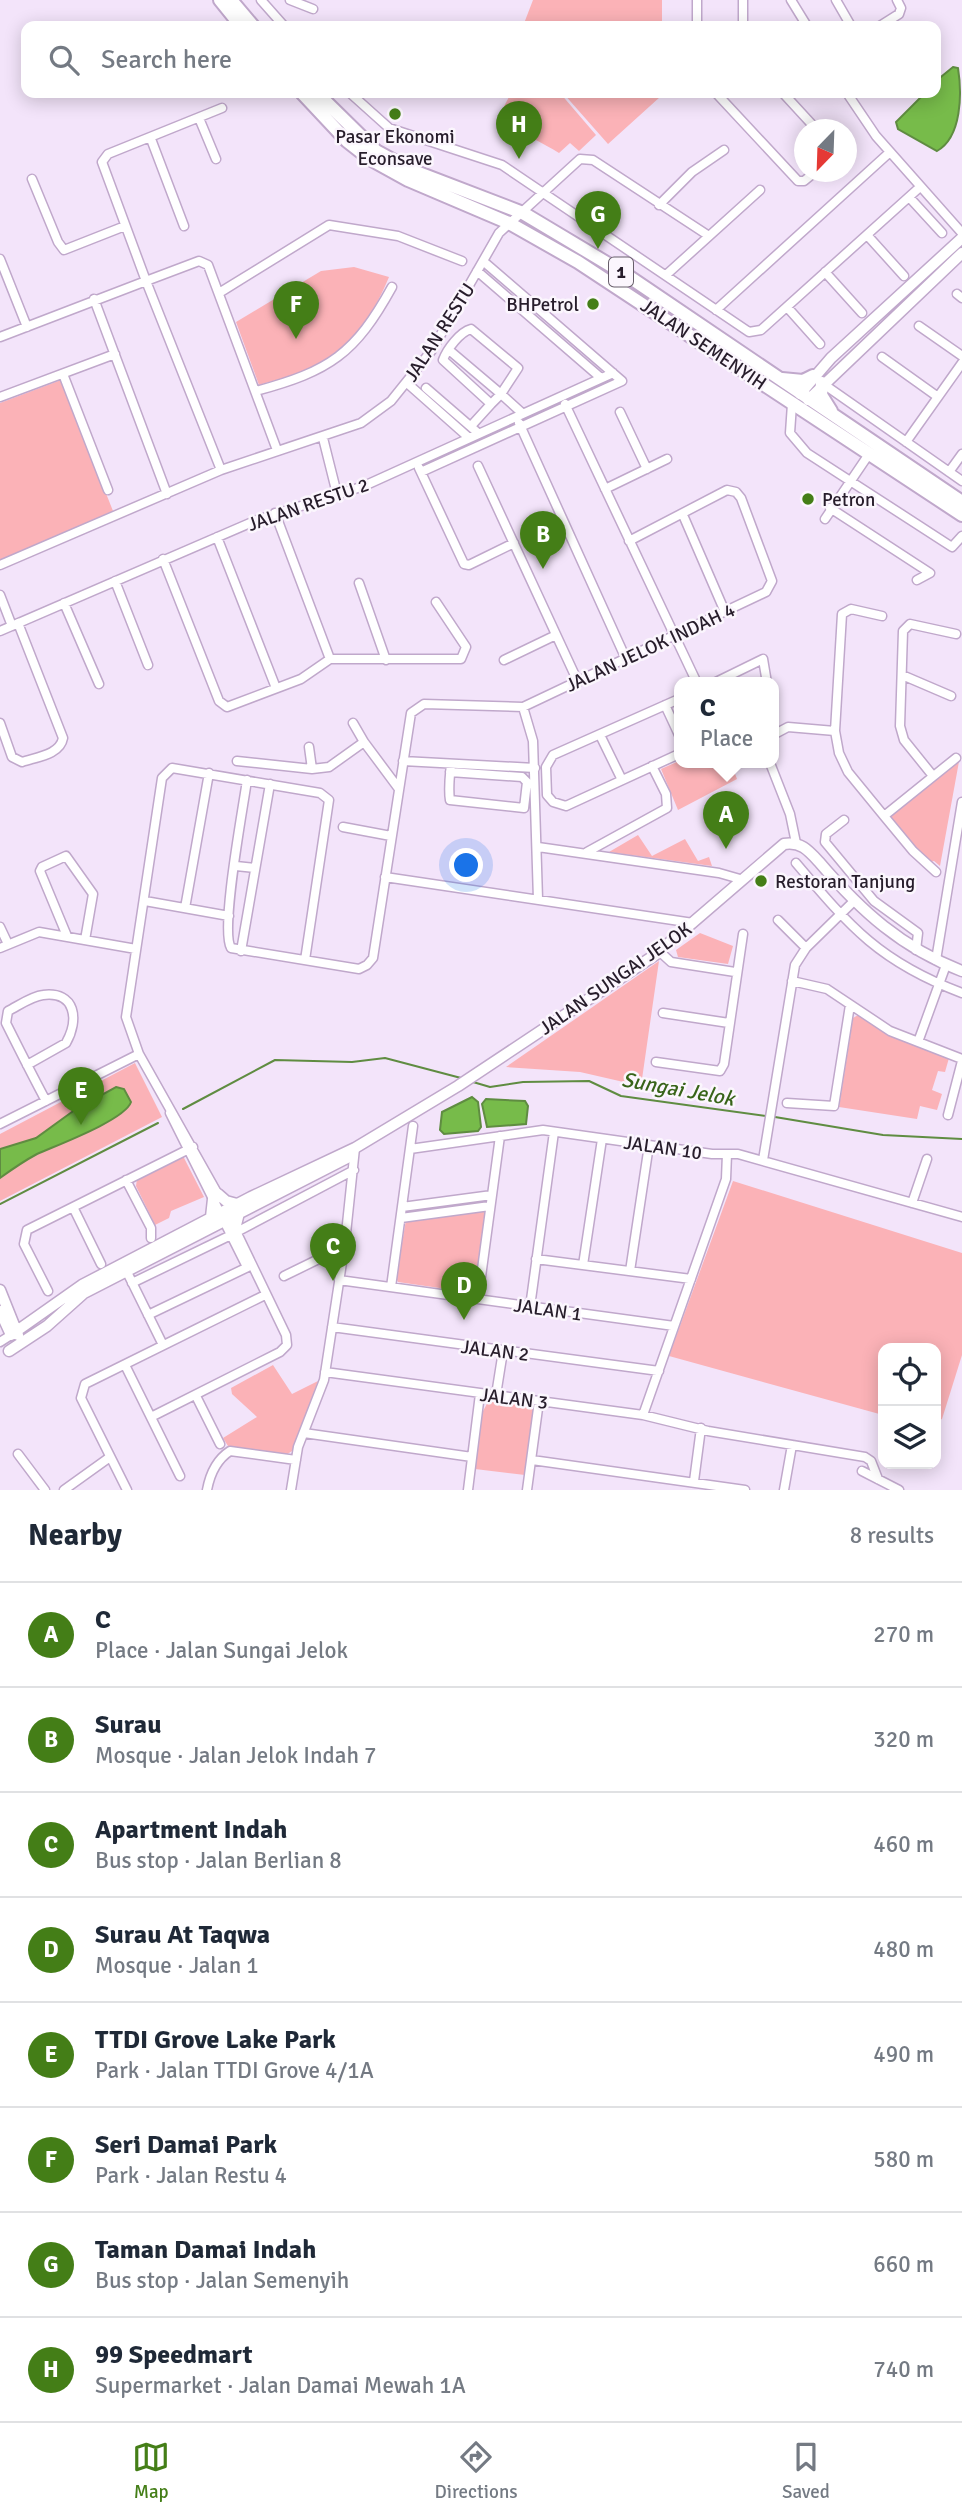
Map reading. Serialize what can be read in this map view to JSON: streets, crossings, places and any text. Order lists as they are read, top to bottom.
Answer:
{
  "streets": {
    "main road": ["1", "JALAN SEMENYIH"],
    "street": [
      "JALAN RESTU",
      "JALAN RESTU 2",
      "JALAN JELOK INDAH 4",
      "JALAN SUNGAI JELOK",
      "JALAN 10",
      "JALAN 1",
      "JALAN 2",
      "JALAN 3"
    ]
  },
  "crossings": [
    ["JALAN RESTU", "JALAN SEMENYIH"]
  ],
  "water": ["Sungai Jelok"],
  "places": [
    "Pasar Ekonomi Econsave",
    "BHPetrol",
    "Petron",
    "Restoran Tanjung"
  ],
  "north": "bottom left",
  "page": {
    "search": "Search here",
    "pins": [
      "H",
      "G",
      "F",
      "B",
      "A",
      "E",
      "C",
      "D"
    ],
    "popup": ["C", "Place"],
    "heading": ["Nearby", "8 results"],
    "list": [
      {
        "mark": "A",
        "name": "C",
        "note": "Place · Jalan Sungai Jelok",
        "value": "270 m"
      },
      {
        "mark": "B",
        "name": "Surau",
        "note": "Mosque · Jalan Jelok Indah 7",
        "value": "320 m"
      },
      {
        "mark": "C",
        "name": "Apartment Indah",
        "note": "Bus stop · Jalan Berlian 8",
        "value": "460 m"
      },
      {
        "mark": "D",
        "name": "Surau At Taqwa",
        "note": "Mosque · Jalan 1",
        "value": "480 m"
      },
      {
        "mark": "E",
        "name": "TTDI Grove Lake Park",
        "note": "Park · Jalan TTDI Grove 4/1A",
        "value": "490 m"
      },
      {
        "mark": "F",
        "name": "Seri Damai Park",
        "note": "Park · Jalan Restu 4",
        "value": "580 m"
      },
      {
        "mark": "G",
        "name": "Taman Damai Indah",
        "note": "Bus stop · Jalan Semenyih",
        "value": "660 m"
      },
      {
        "mark": "H",
        "name": "99 Speedmart",
        "note": "Supermarket · Jalan Damai Mewah 1A",
        "value": "740 m"
      }
    ],
    "nav": ["Map", "Directions", "Saved"]
  }
}
